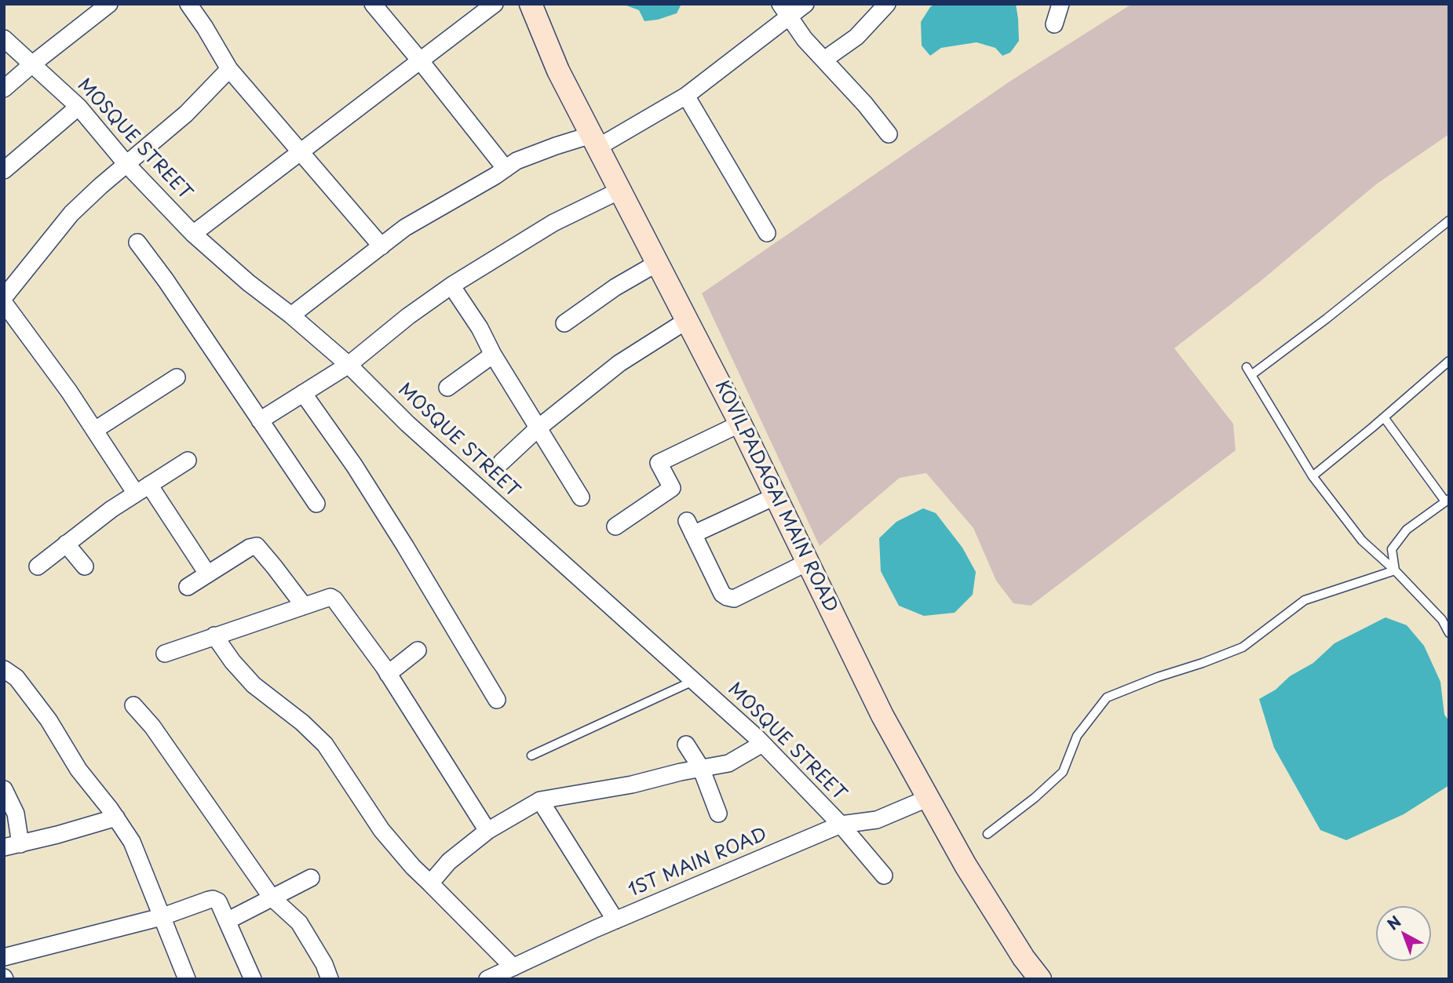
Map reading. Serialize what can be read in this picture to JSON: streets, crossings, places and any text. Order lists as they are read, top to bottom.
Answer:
{
  "streets": {
    "main road": ["KOVILPADAGAI MAIN ROAD"],
    "street": ["MOSQUE STREET", "1ST MAIN ROAD"]
  },
  "crossings": [
    ["MOSQUE STREET", "1ST MAIN ROAD"],
    ["KOVILPADAGAI MAIN ROAD", "1ST MAIN ROAD"]
  ],
  "north": "top left"
}
